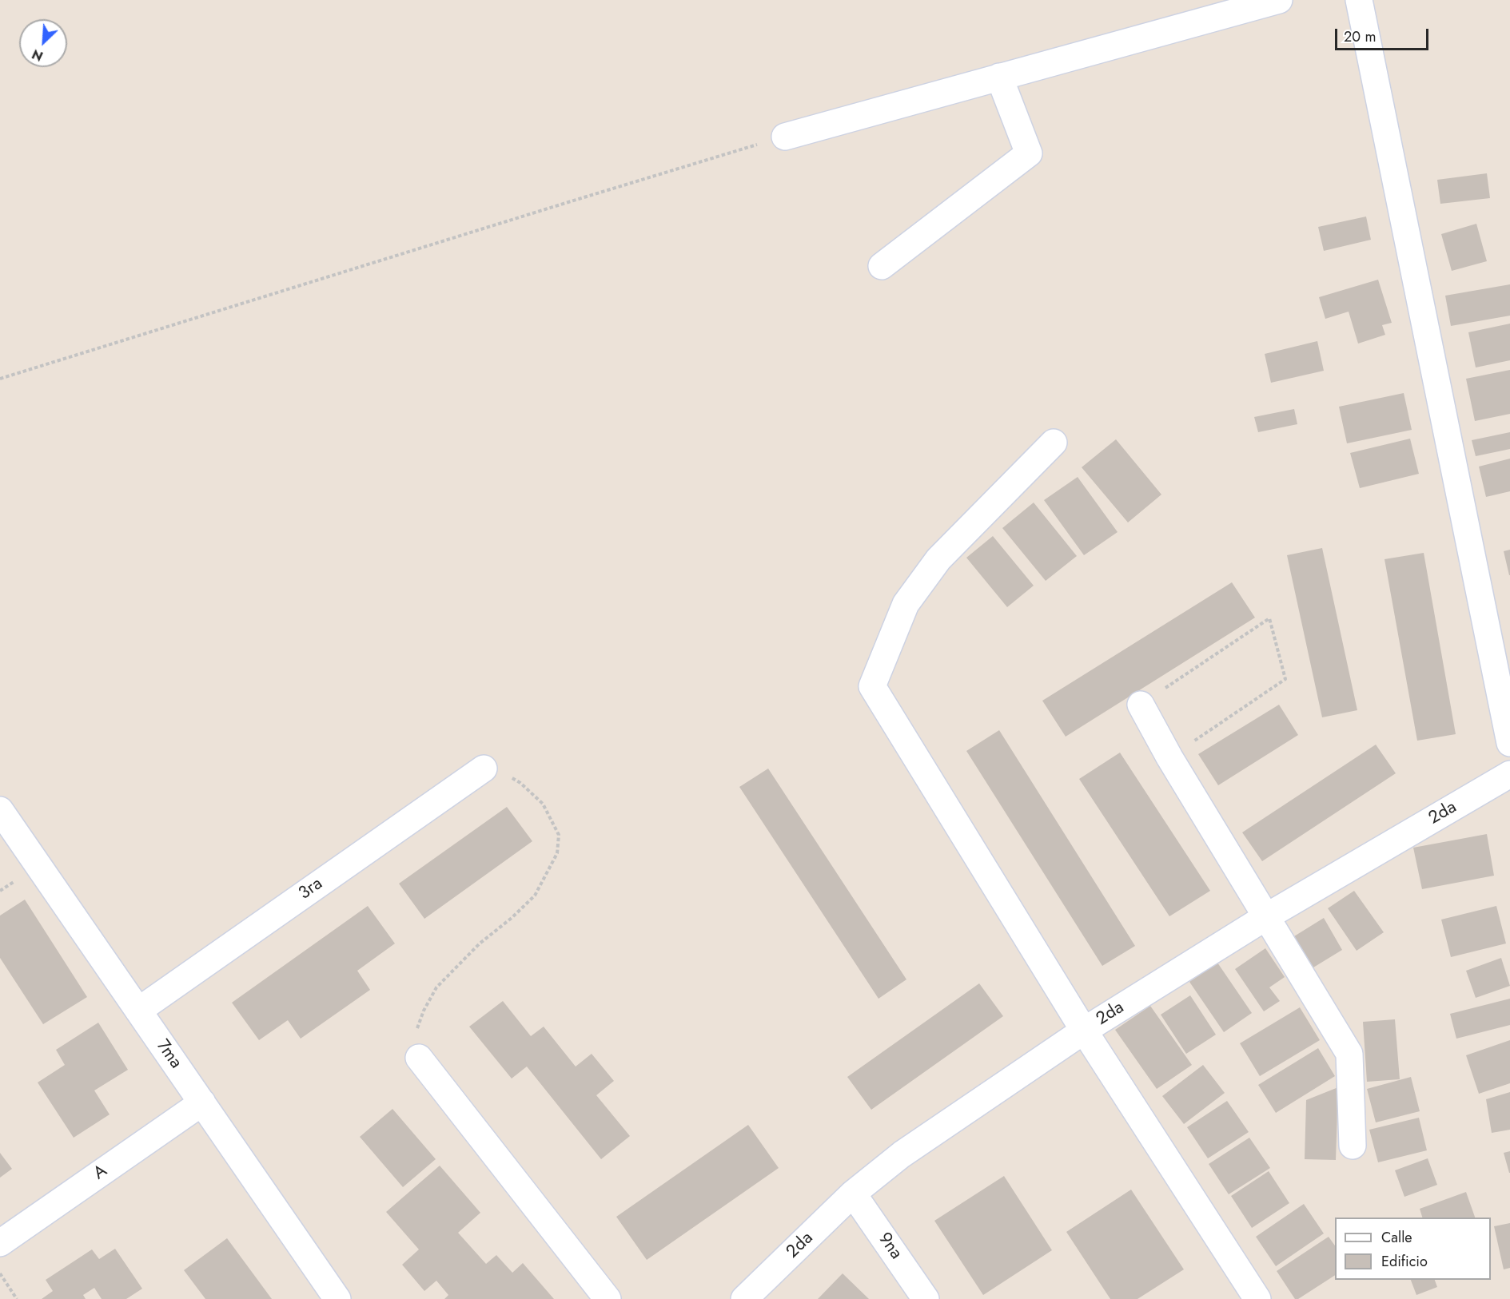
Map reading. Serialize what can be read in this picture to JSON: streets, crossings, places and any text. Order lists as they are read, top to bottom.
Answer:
{
  "streets": {
    "street": [
      "2da",
      "3ra",
      "7ma",
      "A",
      "9na"
    ]
  },
  "crossings": [
    ["2da", "9na"],
    ["3ra", "7ma"],
    ["7ma", "A"]
  ],
  "legend": ["Calle", "Edificio"],
  "scale_bar": "20 m",
  "north": "bottom left"
}
